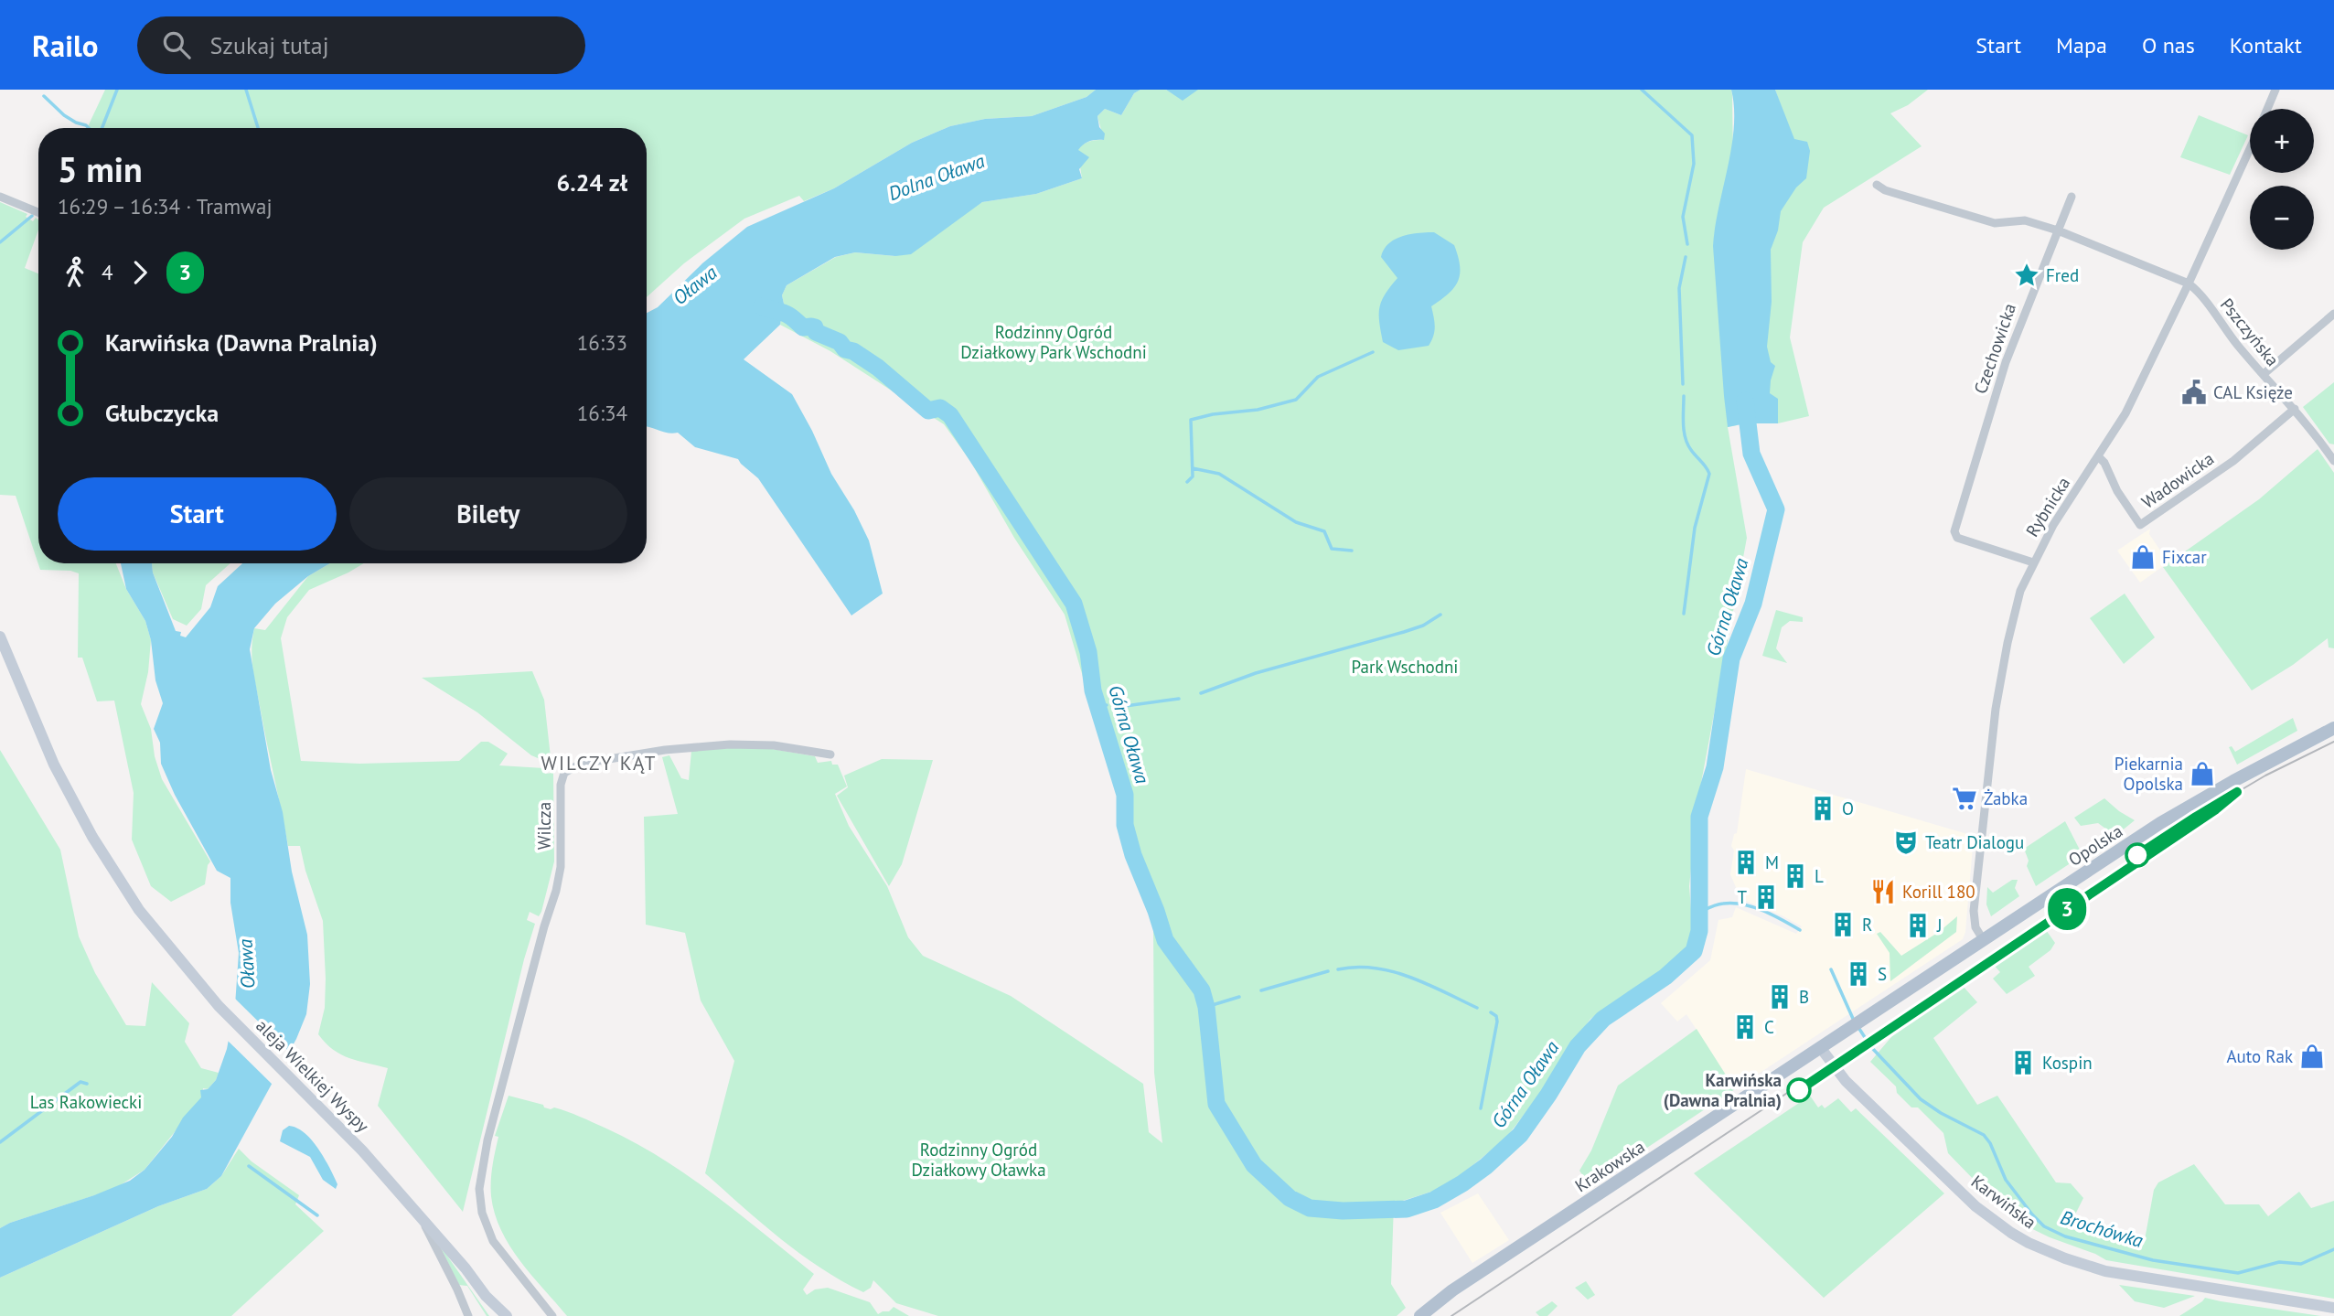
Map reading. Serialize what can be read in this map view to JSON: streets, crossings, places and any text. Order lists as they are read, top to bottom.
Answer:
{
  "streets": {
    "main road": [
      "Opolska",
      "aleja Wielkiej Wyspy",
      "Krakowska",
      "Karwińska"
    ],
    "street": [
      "Pszczyńska",
      "Czechowicka",
      "Wadowicka",
      "Rybnicka",
      "Wilcza"
    ]
  },
  "crossings": [
    ["Pszczyńska", "Wadowicka"],
    ["Pszczyńska", "Rybnicka"],
    ["Czechowicka", "Rybnicka"],
    ["Wadowicka", "Rybnicka"],
    ["Rybnicka", "Opolska"],
    ["Opolska", "Krakowska"],
    ["Opolska", "Karwińska"],
    ["Krakowska", "Karwińska"]
  ],
  "districts": ["WILCZY KĄT"],
  "water": [
    "Dolna Oława",
    "Oława",
    "Górna Oława",
    "Brochówka"
  ],
  "parks": [
    "Rodzinny Ogród Działkowy Park Wschodni",
    "Park Wschodni",
    "Las Rakowiecki",
    "Rodzinny Ogród Działkowy Oławka"
  ],
  "places": {
    "place": ["Fred"],
    "public building": ["CAL Księże"],
    "shop": ["Fixcar", "Piekarnia Opolska", "Auto Rak"],
    "supermarket": ["Żabka"],
    "building": [
      "O",
      "M",
      "L",
      "T",
      "R",
      "J",
      "S",
      "B",
      "C",
      "Kospin"
    ],
    "theatre": ["Teatr Dialogu"],
    "restaurant": ["Korill 180"],
    "other": ["Karwińska (Dawna Pralnia)"]
  },
  "lines": ["tram line 3"],
  "page": {
    "header": "Railo",
    "search": "Szukaj tutaj",
    "nav": [
      "Start",
      "Mapa",
      "O nas",
      "Kontakt"
    ],
    "on_map": "3",
    "map_buttons": ["+", "−"],
    "heading": ["5 min", "16:29 – 16:34 · Tramwaj", "6.24 zł"],
    "legs": ["4", "3"],
    "list": [
      {
        "name": "Karwińska (Dawna Pralnia)",
        "value": "16:33"
      },
      {
        "name": "Głubczycka",
        "value": "16:34"
      }
    ],
    "buttons": ["Start", "Bilety"]
  }
}
